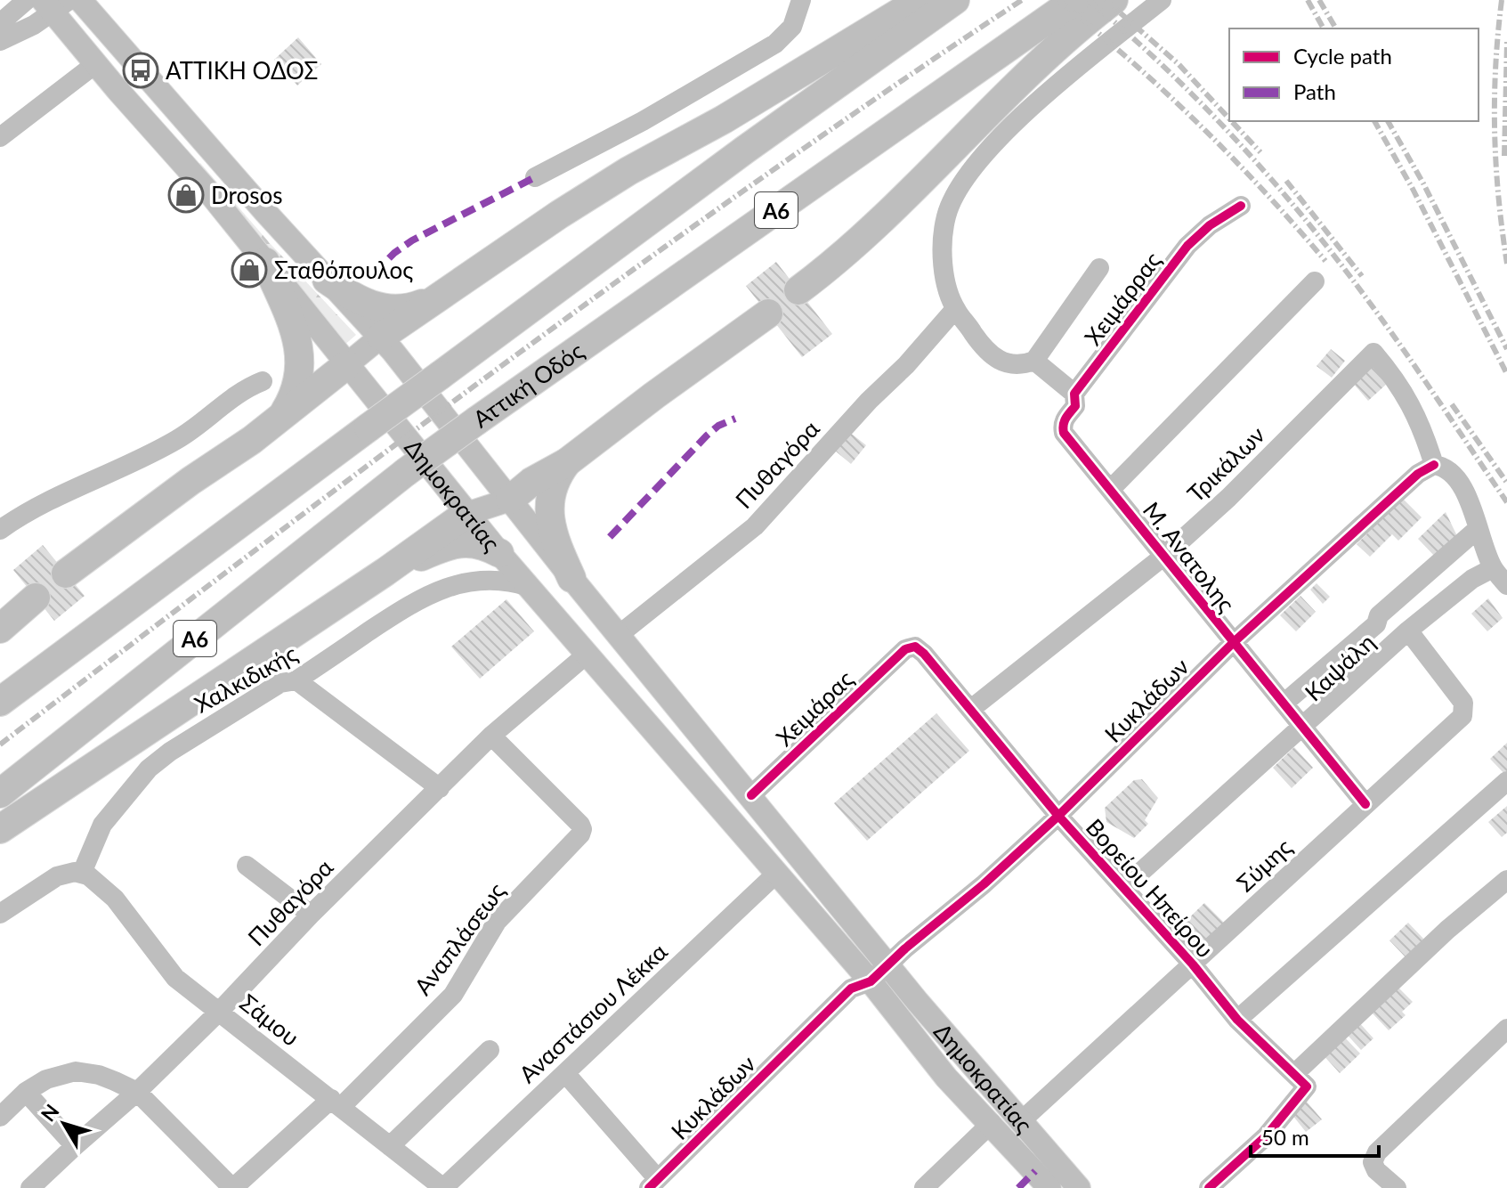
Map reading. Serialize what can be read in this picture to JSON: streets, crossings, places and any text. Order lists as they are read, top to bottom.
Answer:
{
  "streets": {
    "highway": ["Α6", "Αττική Οδός"],
    "main road": ["Δημοκρατίας"],
    "street": [
      "Χειμάρρας",
      "Πυθαγόρα",
      "Τρικάλων",
      "Μ. Ανατολης",
      "Καψάλη",
      "Χαλκιδικής",
      "Κυκλάδων",
      "Χειμάρας",
      "Σύμης",
      "Βορείου Ηπείρου",
      "Αναπλάσεως",
      "Αναστάσιου Λέκκα",
      "Σάμου"
    ]
  },
  "crossings": [
    ["Χειμάρρας", "Μ. Ανατολης"],
    ["Πυθαγόρα", "Δημοκρατίας"],
    ["Πυθαγόρα", "Αναπλάσεως"],
    ["Πυθαγόρα", "Σάμου"],
    ["Τρικάλων", "Μ. Ανατολης"],
    ["Τρικάλων", "Κυκλάδων"],
    ["Τρικάλων", "Βορείου Ηπείρου"],
    ["Δημοκρατίας", "Χαλκιδικής"],
    ["Δημοκρατίας", "Κυκλάδων"],
    ["Δημοκρατίας", "Χειμάρας"],
    ["Δημοκρατίας", "Σύμης"],
    ["Δημοκρατίας", "Αναστάσιου Λέκκα"],
    ["Μ. Ανατολης", "Καψάλη"],
    ["Μ. Ανατολης", "Κυκλάδων"],
    ["Μ. Ανατολης", "Σύμης"],
    ["Καψάλη", "Σύμης"],
    ["Καψάλη", "Βορείου Ηπείρου"],
    ["Χαλκιδικής", "Σάμου"],
    ["Κυκλάδων", "Βορείου Ηπείρου"],
    ["Χειμάρας", "Βορείου Ηπείρου"],
    ["Σύμης", "Βορείου Ηπείρου"],
    ["Αναπλάσεως", "Σάμου"],
    ["Αναστάσιου Λέκκα", "Σάμου"]
  ],
  "places": {
    "bus stop": ["ΑΤΤΙΚΗ ΟΔΟΣ"],
    "shop": ["Drosos", "Σταθόπουλος"]
  },
  "legend": ["Cycle path", "Path"],
  "scale_bar": "50 m",
  "north": "top left"
}
